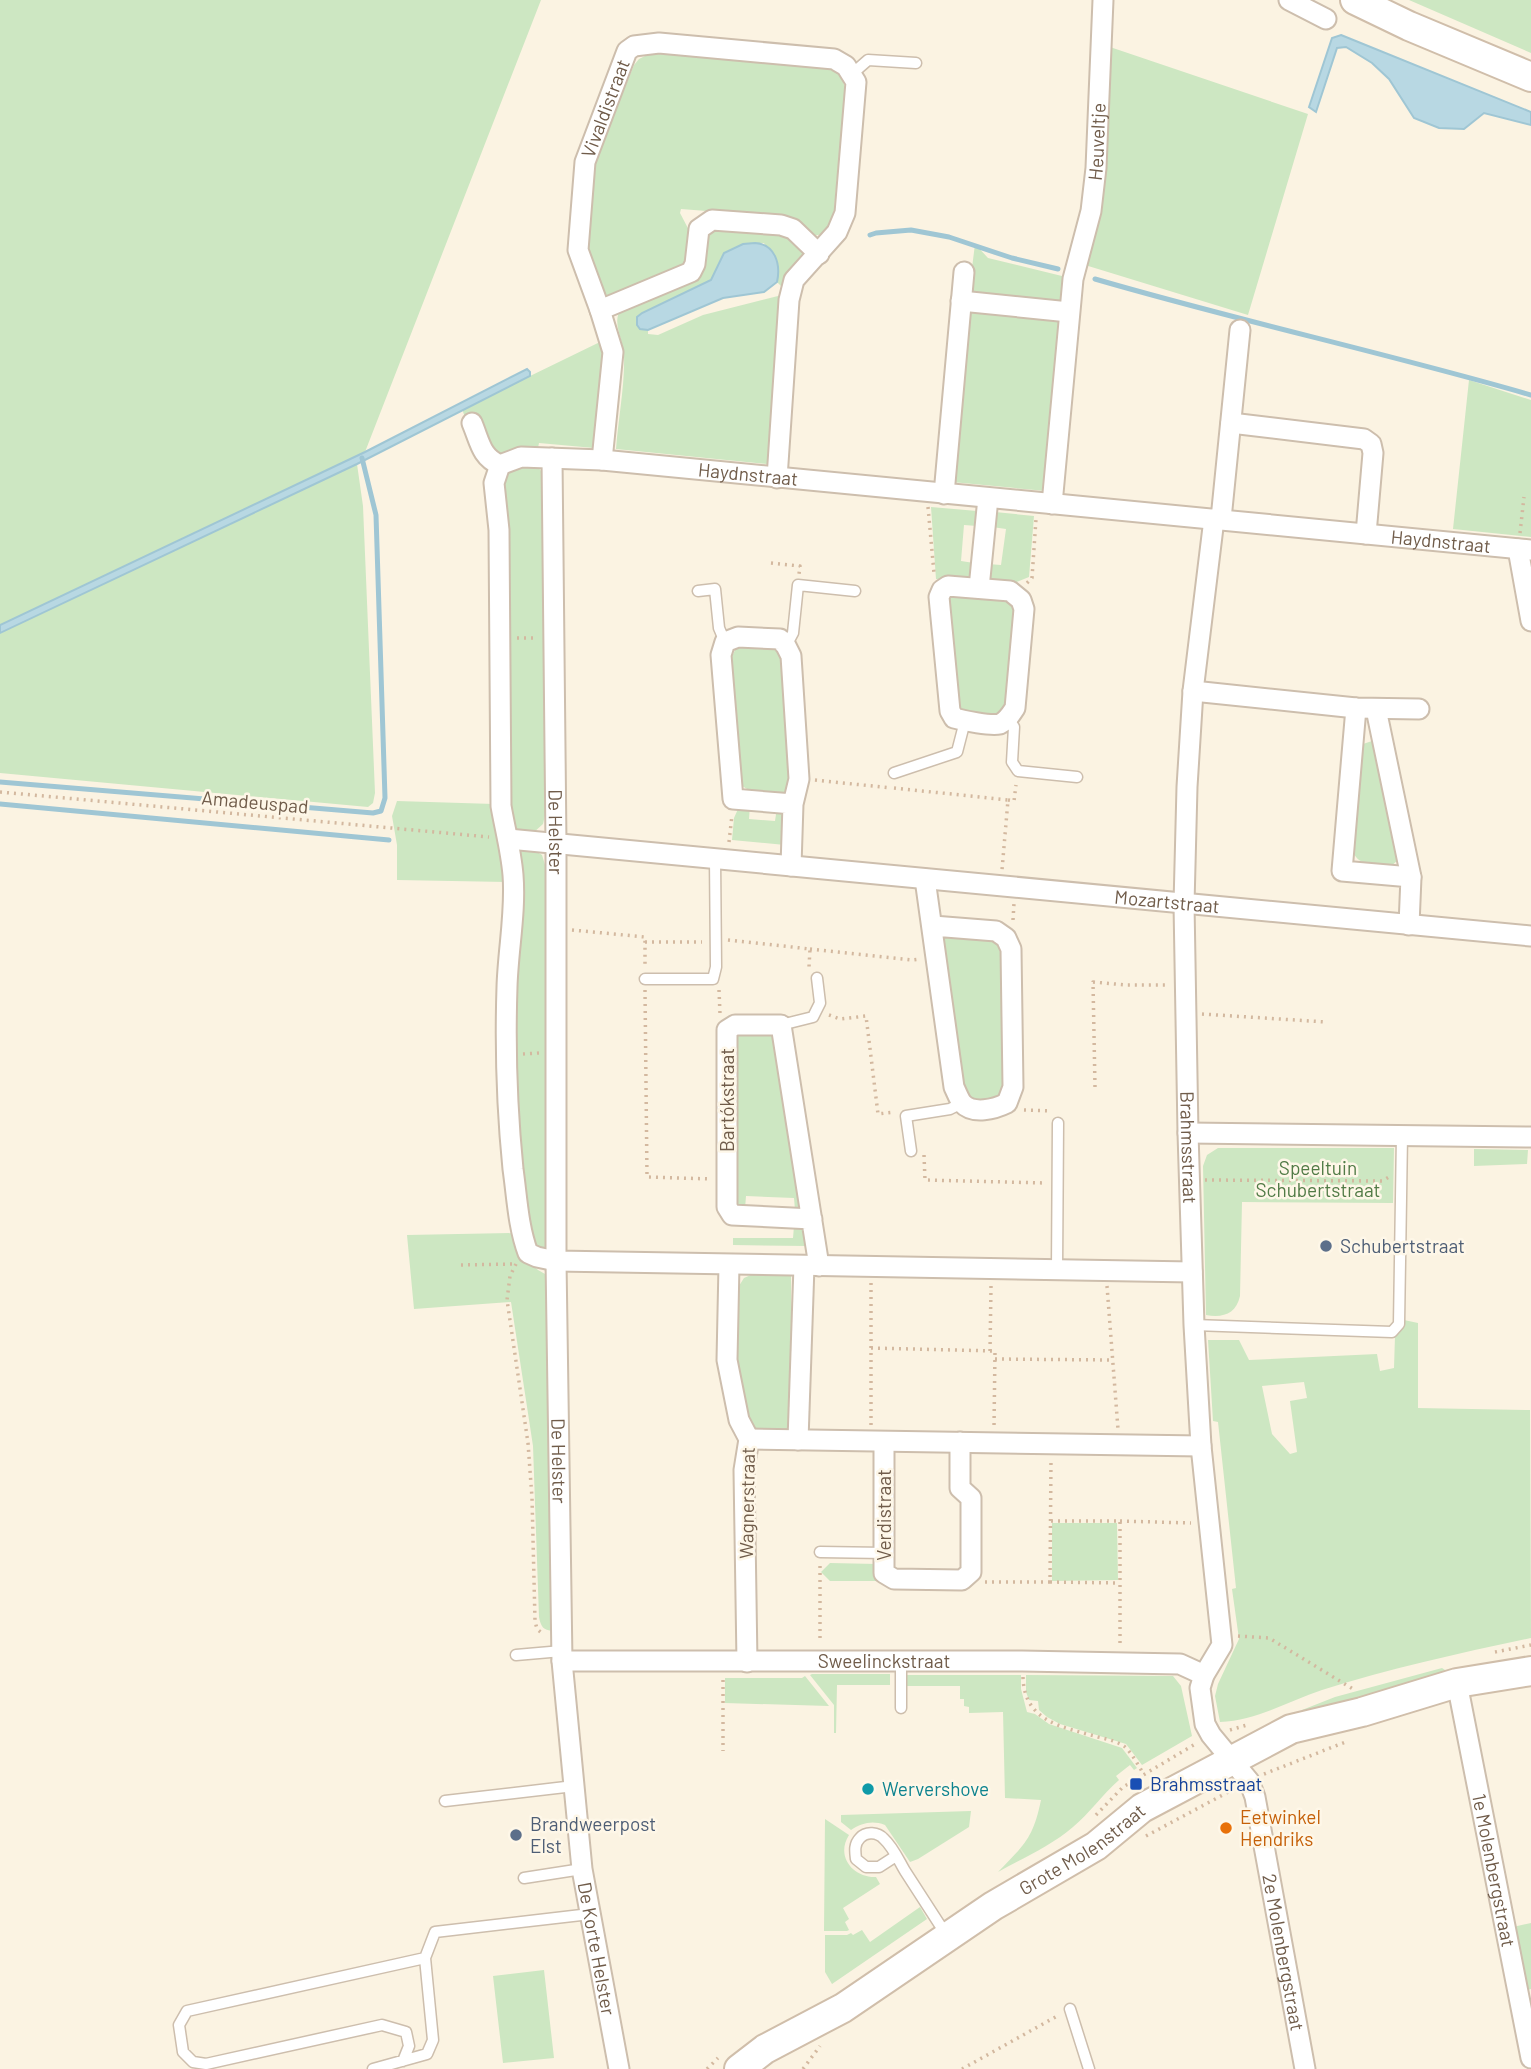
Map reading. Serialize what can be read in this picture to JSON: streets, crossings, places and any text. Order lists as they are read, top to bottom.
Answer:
{
  "streets": {
    "street": [
      "Vivaldistraat",
      "Heuveltje",
      "Haydnstraat",
      "De Helster",
      "Mozartstraat",
      "Bartókstraat",
      "Brahmsstraat",
      "Wagnerstraat",
      "Verdistraat",
      "Sweelinckstraat",
      "Grote Molenstraat",
      "1e Molenbergstraat",
      "De Korte Helster",
      "2e Molenbergstraat"
    ],
    "path": ["Amadeuspad"]
  },
  "crossings": [
    ["Vivaldistraat", "Haydnstraat"],
    ["Haydnstraat", "De Helster"],
    ["Haydnstraat", "Brahmsstraat"],
    ["Amadeuspad", "Mozartstraat"],
    ["De Helster", "Mozartstraat"],
    ["De Helster", "Sweelinckstraat"],
    ["De Helster", "De Korte Helster"],
    ["Mozartstraat", "Brahmsstraat"],
    ["Brahmsstraat", "Verdistraat"],
    ["Brahmsstraat", "Sweelinckstraat"],
    ["Brahmsstraat", "Grote Molenstraat"],
    ["Brahmsstraat", "2e Molenbergstraat"],
    ["Wagnerstraat", "Verdistraat"],
    ["Wagnerstraat", "Sweelinckstraat"],
    ["Sweelinckstraat", "De Korte Helster"],
    ["Grote Molenstraat", "1e Molenbergstraat"],
    ["Grote Molenstraat", "2e Molenbergstraat"]
  ],
  "parks": ["Speeltuin Schubertstraat"],
  "places": {
    "other": [
      "Schubertstraat",
      "Wervershove",
      "Eetwinkel Hendriks",
      "Brandweerpost Elst"
    ],
    "transit": ["Brahmsstraat"]
  }
}
